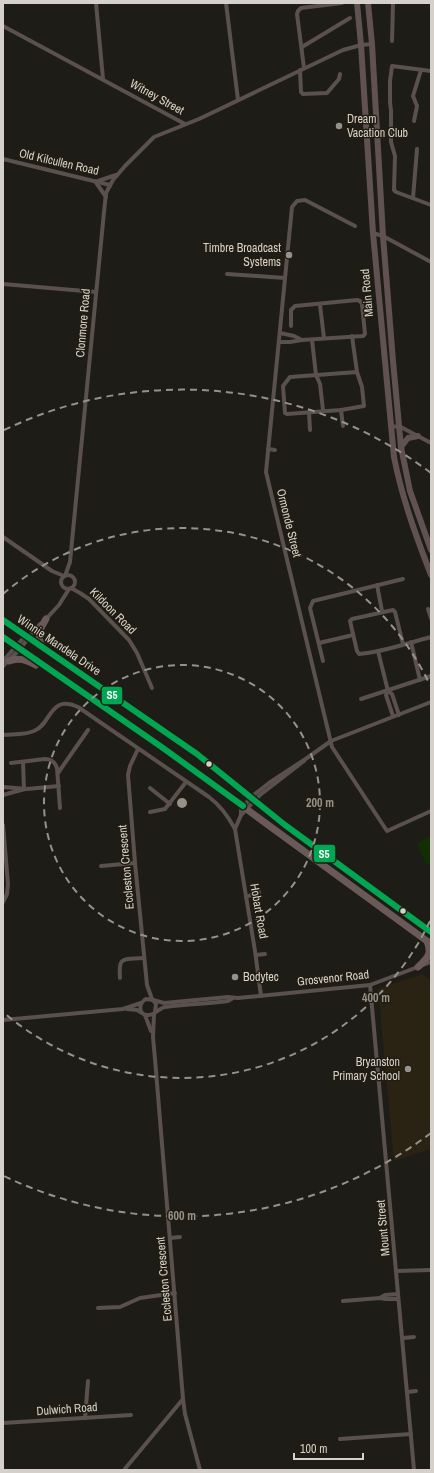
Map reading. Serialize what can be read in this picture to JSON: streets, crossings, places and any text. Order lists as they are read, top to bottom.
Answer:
{
  "streets": {
    "main road": ["Main Road", "Winnie Mandela Drive"],
    "street": [
      "Witney Street",
      "Old Kilcullen Road",
      "Clonmore Road",
      "Ormonde Street",
      "Kildoon Road",
      "Eccleston Crescent",
      "Hobart Road",
      "Grosvenor Road",
      "Mount Street",
      "Dulwich Road"
    ]
  },
  "crossings": [
    ["Witney Street", "Main Road"],
    ["Witney Street", "Clonmore Road"],
    ["Old Kilcullen Road", "Clonmore Road"],
    ["Clonmore Road", "Kildoon Road"],
    ["Eccleston Crescent", "Hobart Road"],
    ["Eccleston Crescent", "Grosvenor Road"],
    ["Hobart Road", "Grosvenor Road"],
    ["Grosvenor Road", "Mount Street"]
  ],
  "places": [
    "Dream Vacation Club",
    "Timbre Broadcast Systems",
    "Bodytec",
    "Bryanston Primary School"
  ],
  "lines": ["transit line S5"],
  "scale_bar": "100 m",
  "rings": ["200 m", "400 m", "600 m"]
}
